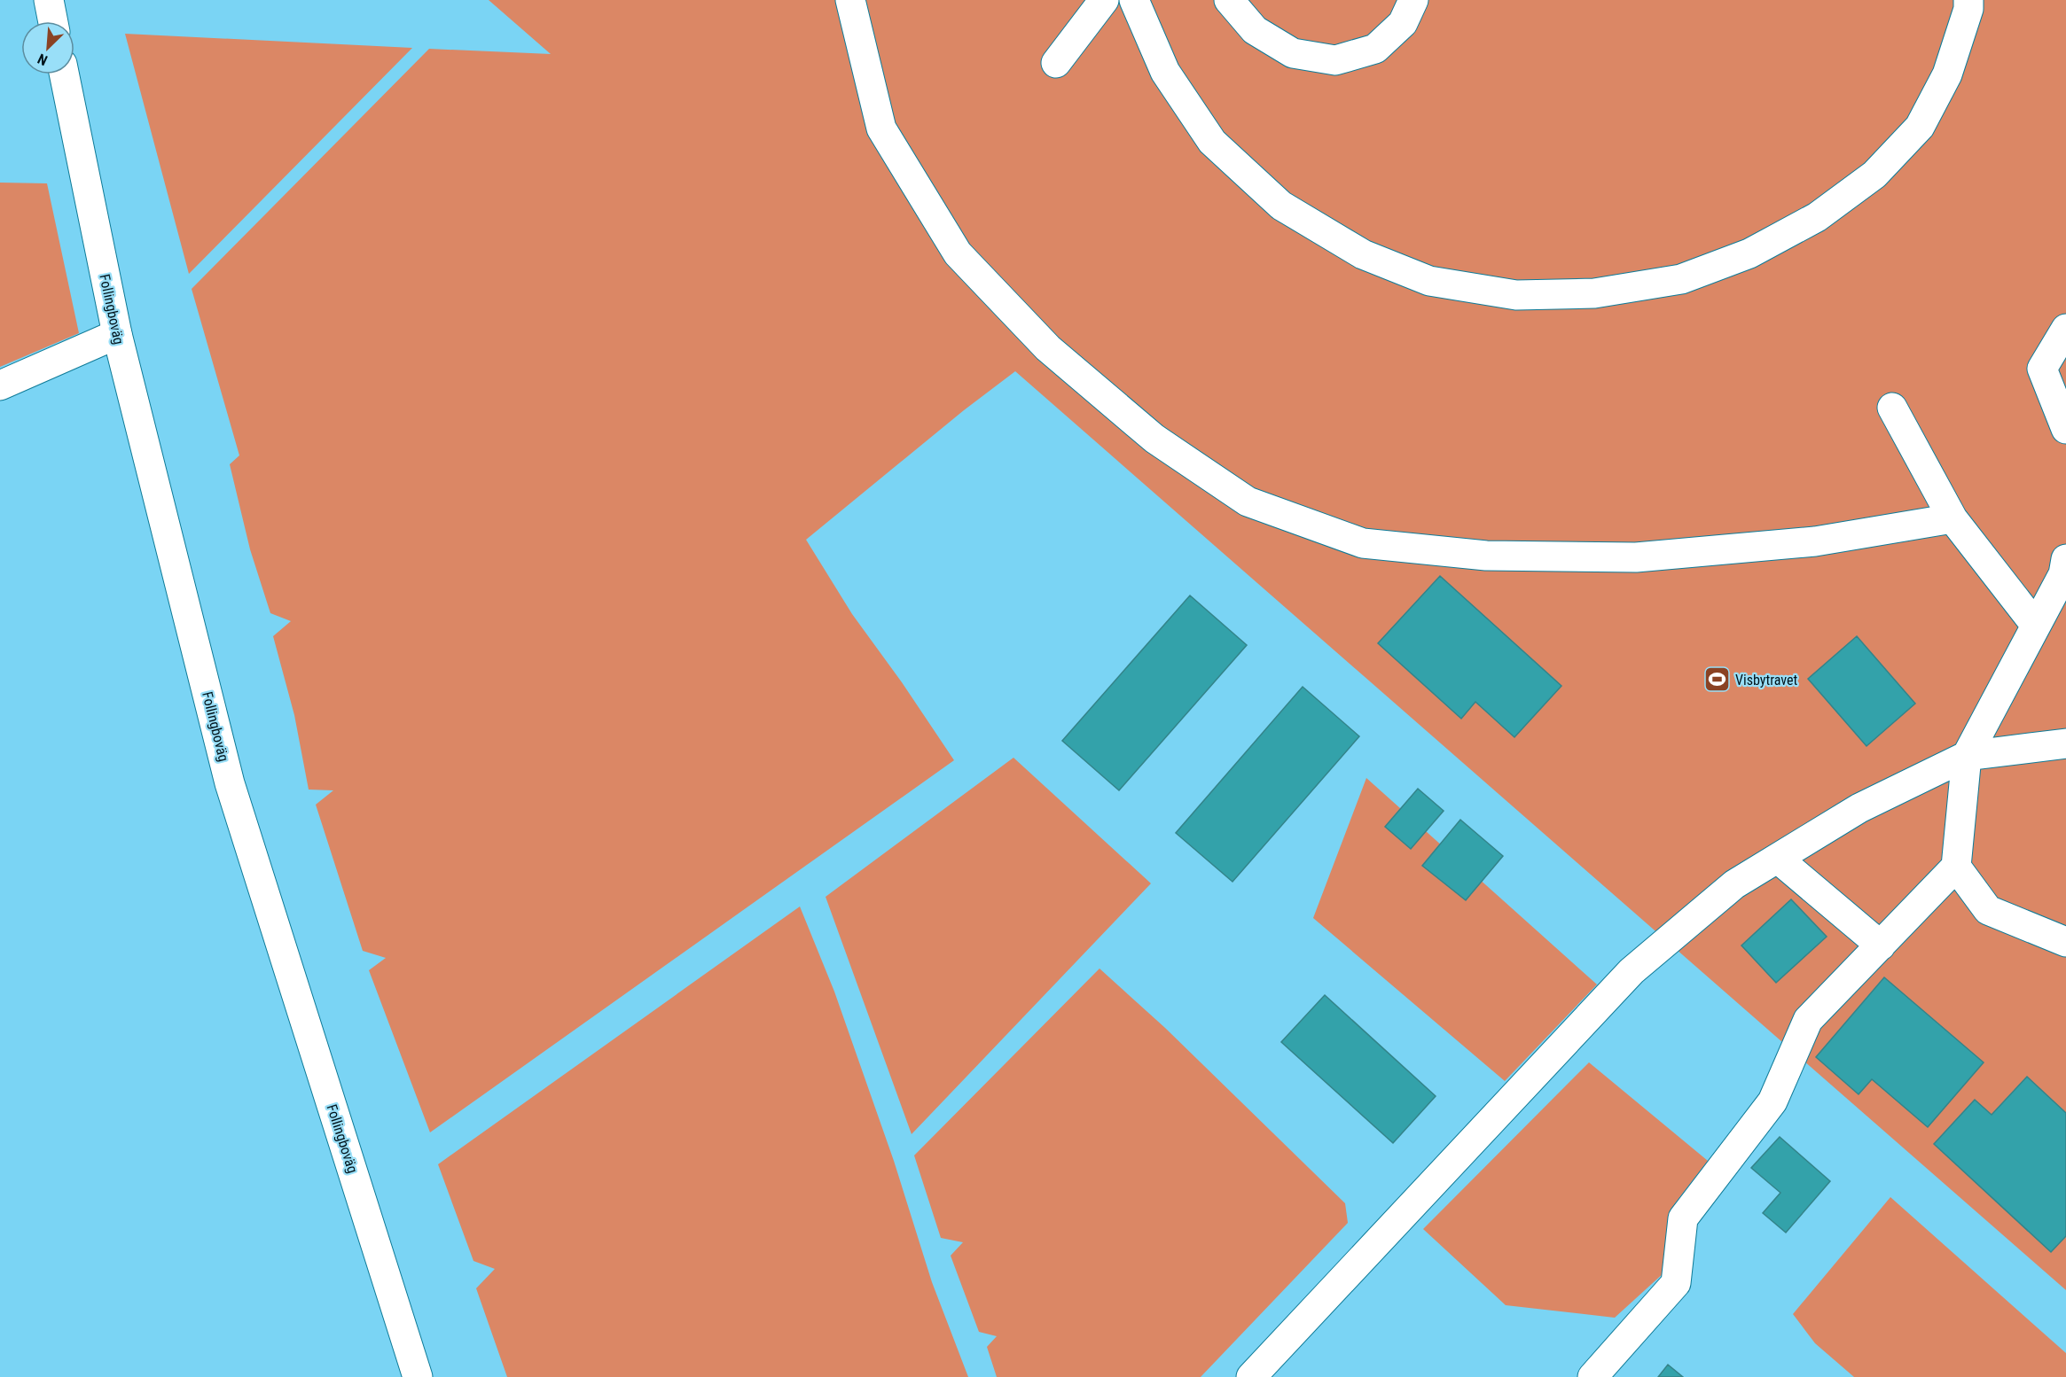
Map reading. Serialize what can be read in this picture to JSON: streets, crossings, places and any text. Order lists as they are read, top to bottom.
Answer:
{
  "streets": {
    "main road": ["Follingboväg"]
  },
  "places": {
    "sports": ["Visbytravet"]
  },
  "north": "bottom left"
}
